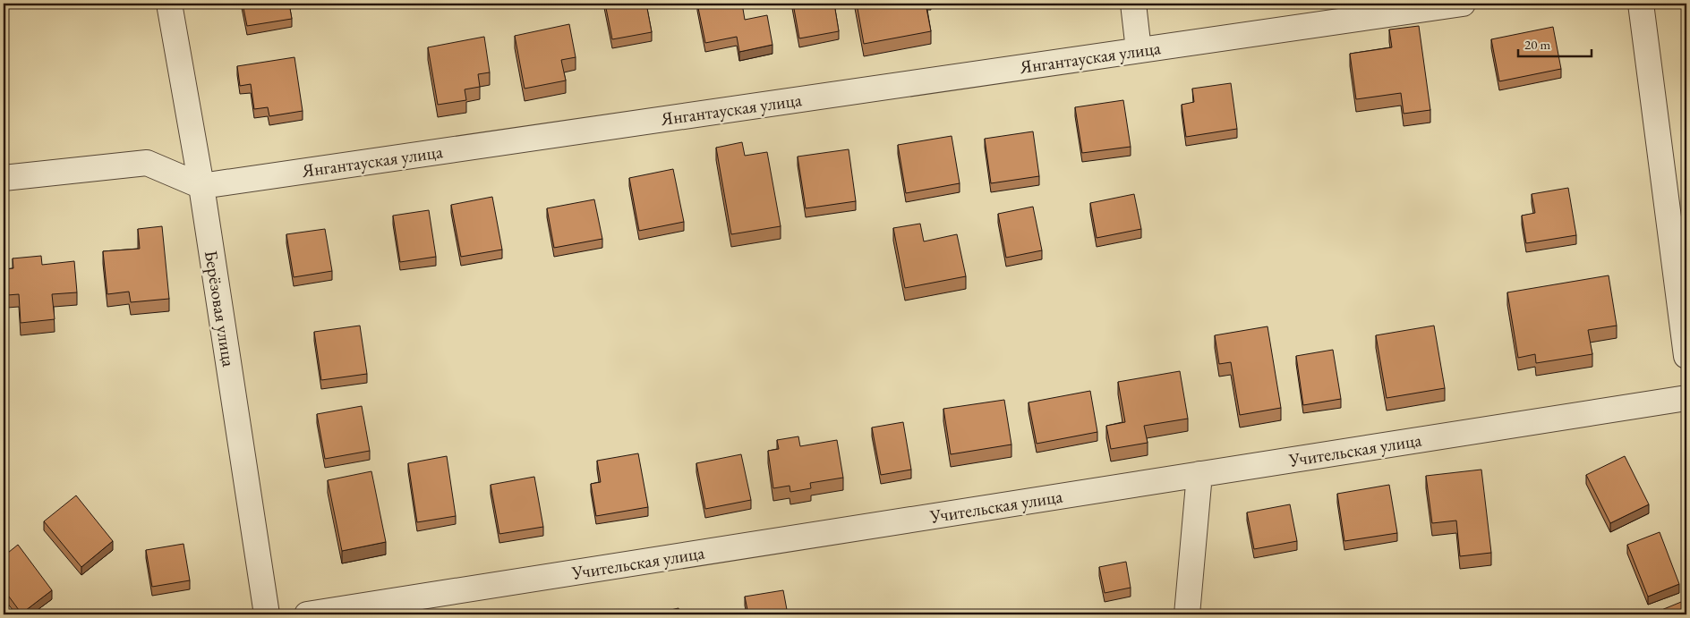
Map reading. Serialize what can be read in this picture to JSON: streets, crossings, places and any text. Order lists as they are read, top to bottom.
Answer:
{
  "streets": {
    "street": ["Янгантауская улица", "Берёзовая улица", "Учительская улица"]
  },
  "crossings": [
    ["Янгантауская улица", "Берёзовая улица"]
  ],
  "scale_bar": "20 m"
}
